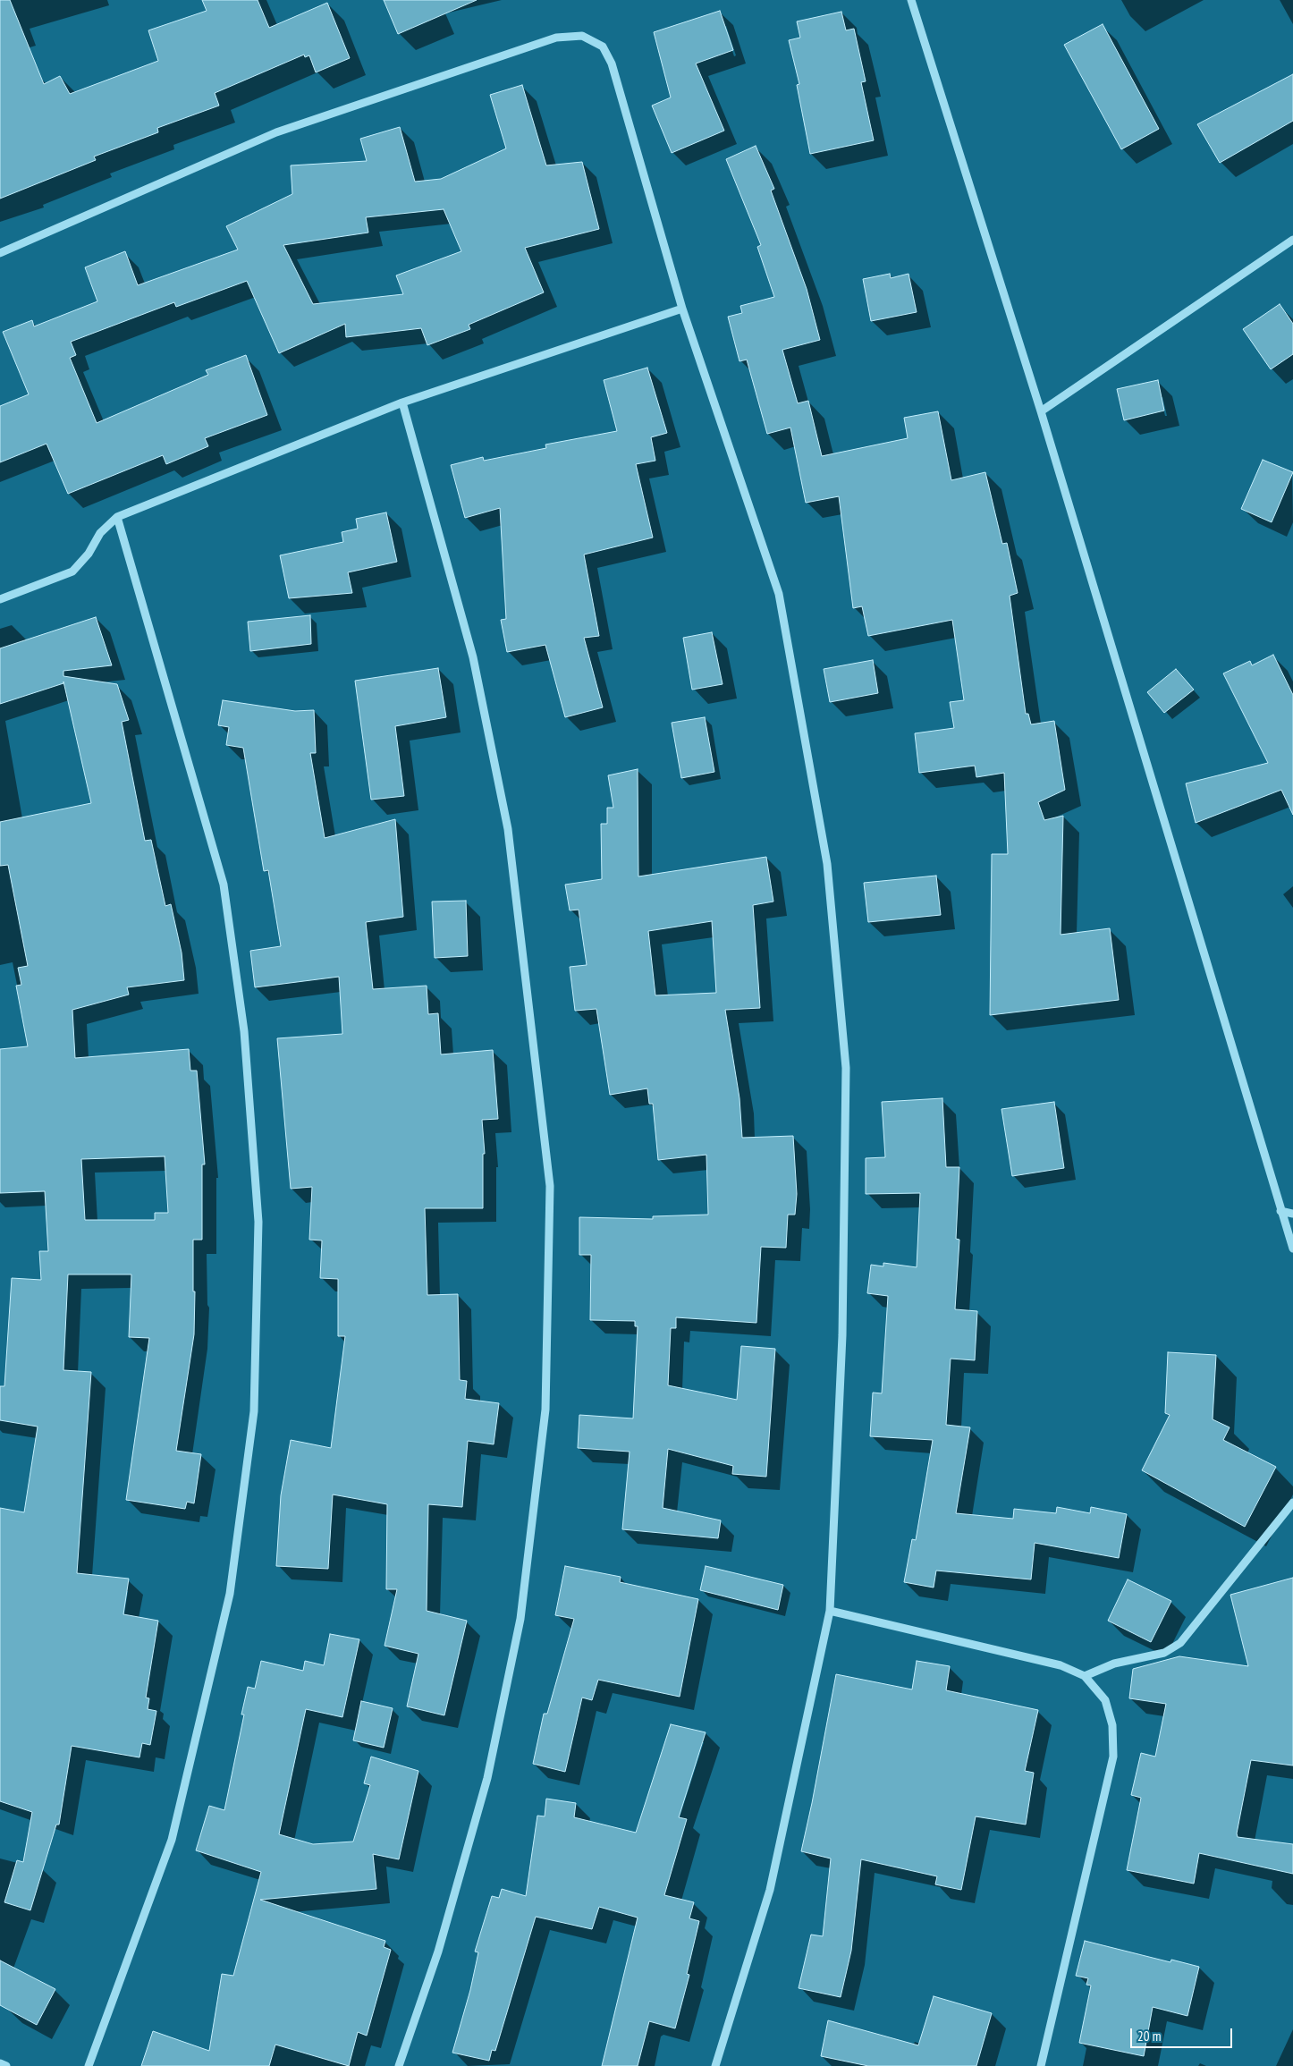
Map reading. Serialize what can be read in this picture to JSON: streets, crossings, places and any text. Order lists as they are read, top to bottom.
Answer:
{
  "scale_bar": "20 m"
}
